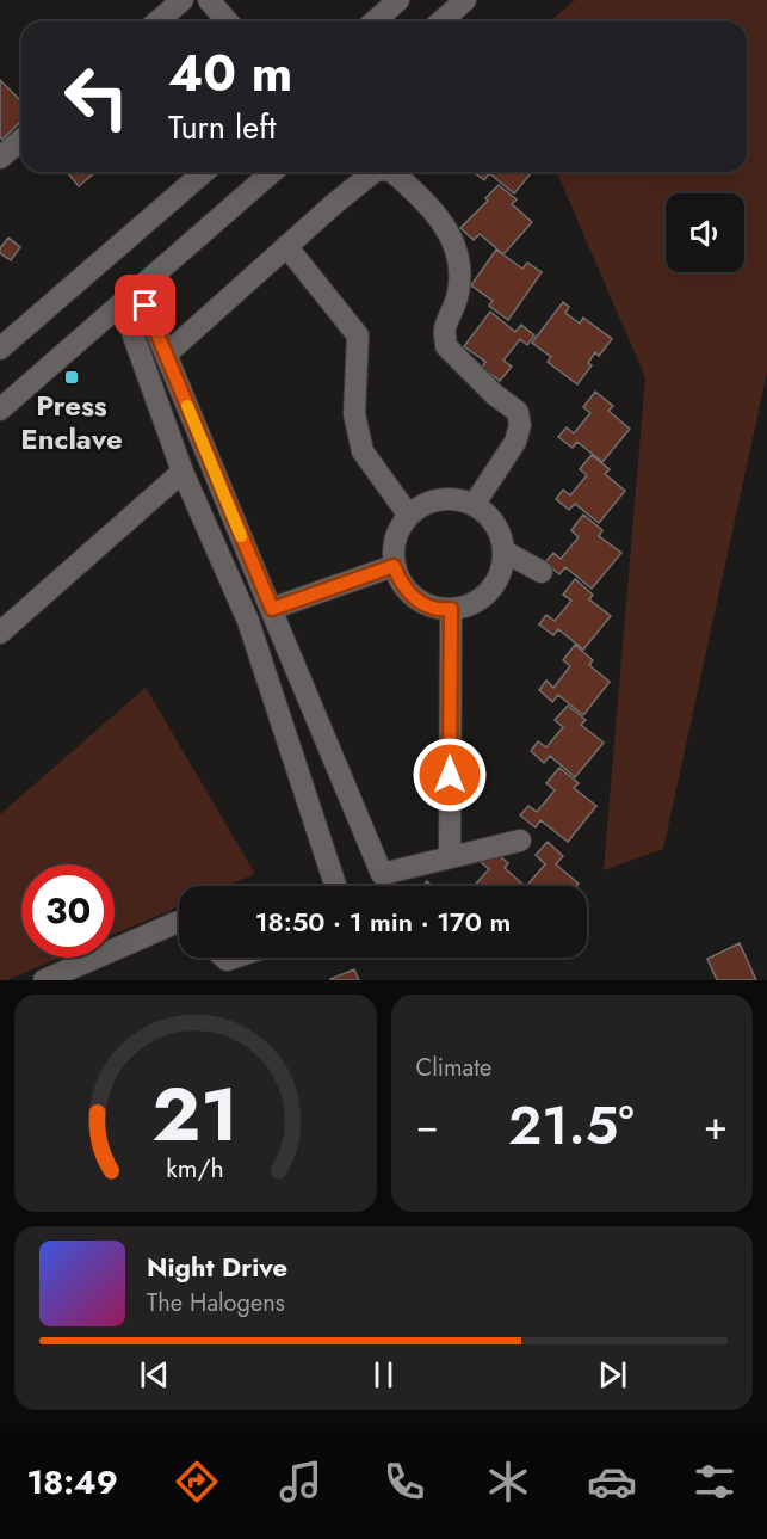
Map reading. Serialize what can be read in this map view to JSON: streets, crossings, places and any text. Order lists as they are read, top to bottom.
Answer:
{
  "places": {
    "transit": ["Press Enclave"]
  },
  "page": {
    "turn": ["40 m", "Turn left"],
    "limit": "30",
    "trip": "18:50 · 1 min · 170 m",
    "tile": "Climate",
    "heat": ["−", "21.5°", "+"],
    "song": ["Night Drive", "The Halogens"],
    "tabs": "18:49",
    "gauge": ["21", "km/h"]
  }
}
